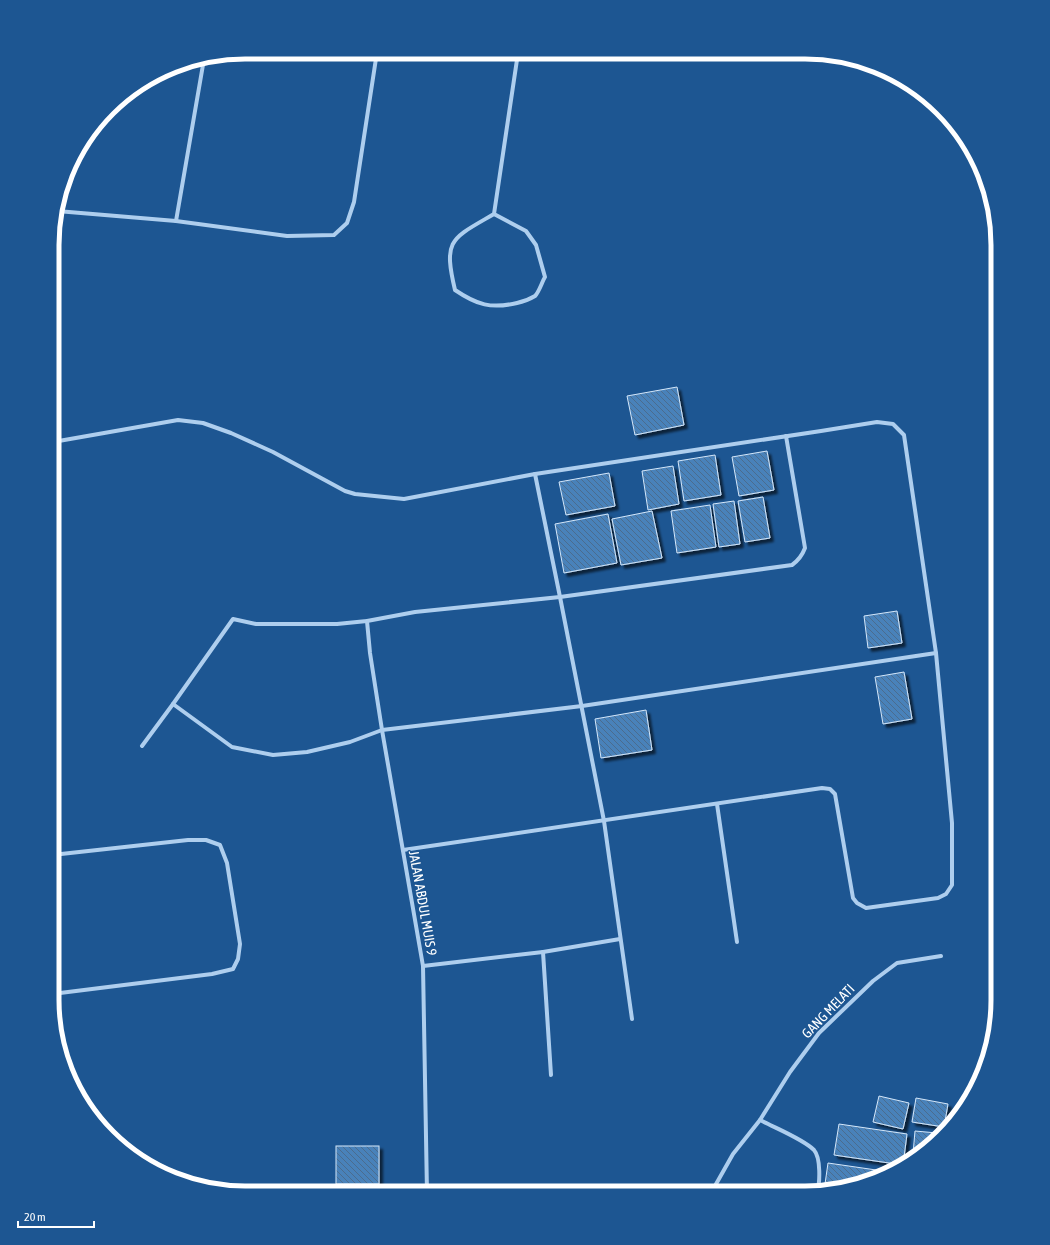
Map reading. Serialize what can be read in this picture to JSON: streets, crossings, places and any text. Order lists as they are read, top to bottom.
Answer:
{
  "streets": {
    "street": ["JALAN ABDUL MUIS 9", "GANG MELATI"]
  },
  "scale_bar": "20 m"
}
